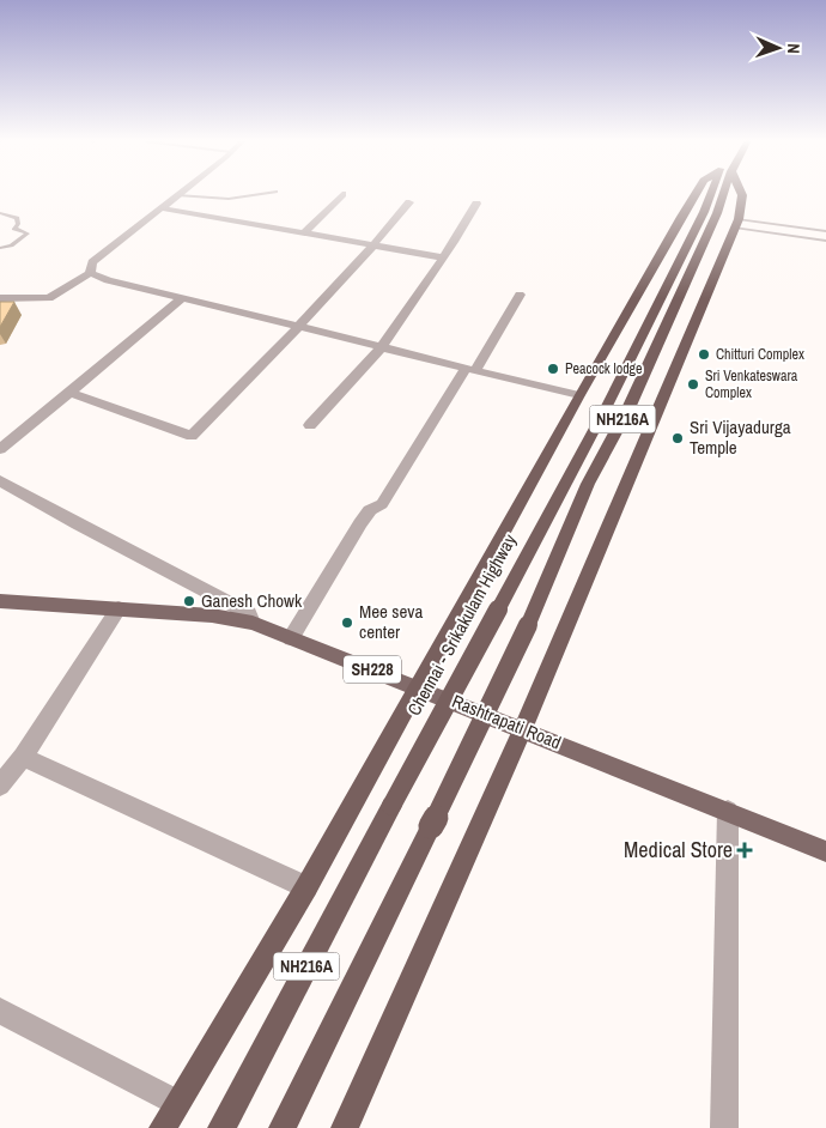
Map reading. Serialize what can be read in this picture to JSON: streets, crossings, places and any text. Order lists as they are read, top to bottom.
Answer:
{
  "streets": {
    "highway": ["NH216A", "Chennai - Srikakulam Highway"],
    "main road": ["SH228", "Rashtrapati Road"]
  },
  "crossings": [
    ["SH228", "Rashtrapati Road"]
  ],
  "places": {
    "other": [
      "Chitturi Complex",
      "Peacock lodge",
      "Sri Venkateswara Complex",
      "Sri Vijayadurga Temple",
      "Ganesh Chowk",
      "Mee seva center"
    ],
    "health": ["Medical Store"]
  },
  "north": "right"
}
